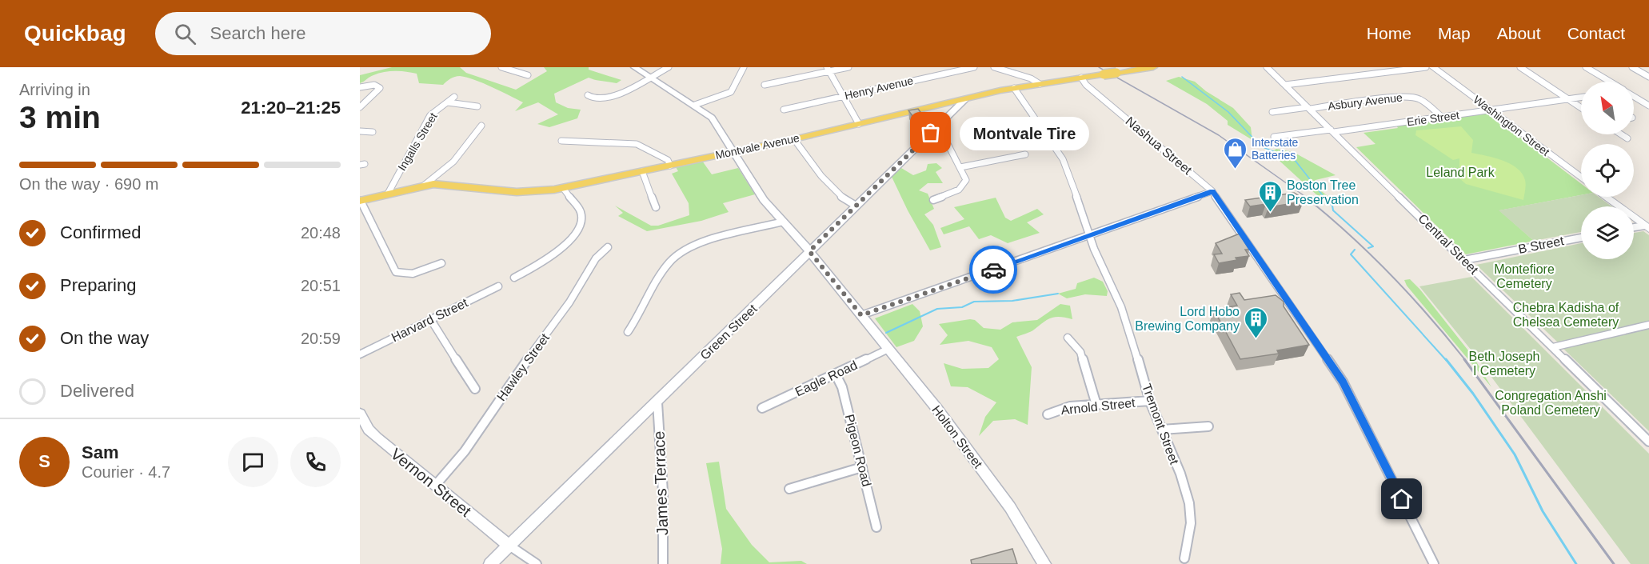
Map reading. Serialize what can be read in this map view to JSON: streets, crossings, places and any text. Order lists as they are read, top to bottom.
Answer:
{
  "streets": {
    "main road": ["Washington Street", "Montvale Avenue"],
    "street": [
      "Henry Avenue",
      "Asbury Avenue",
      "Erie Street",
      "Ingalls Street",
      "Nashua Street",
      "Central Street",
      "B Street",
      "Harvard Street",
      "Green Street",
      "Hawley Street",
      "Eagle Road",
      "Arnold Street",
      "Tremont Street",
      "Holton Street",
      "Pigeon Road",
      "Vernon Street",
      "James Terrace"
    ]
  },
  "crossings": [
    ["Asbury Avenue", "Erie Street"],
    ["Asbury Avenue", "Central Street"],
    ["Erie Street", "Washington Street"],
    ["Erie Street", "Central Street"],
    ["Ingalls Street", "Montvale Avenue"],
    ["Nashua Street", "Montvale Avenue"],
    ["Montvale Avenue", "Green Street"],
    ["Montvale Avenue", "Tremont Street"],
    ["Central Street", "B Street"],
    ["Green Street", "Vernon Street"],
    ["Green Street", "James Terrace"],
    ["Hawley Street", "Vernon Street"],
    ["Eagle Road", "Holton Street"],
    ["Eagle Road", "Pigeon Road"],
    ["Arnold Street", "Tremont Street"]
  ],
  "parks": [
    "Leland Park",
    "Montefiore Cemetery",
    "Chebra Kadisha of Chelsea Cemetery",
    "Beth Joseph I Cemetery",
    "Congregation Anshi Poland Cemetery"
  ],
  "places": {
    "other": ["Montvale Tire"],
    "shop": ["Interstate Batteries"],
    "building": ["Boston Tree Preservation", "Lord Hobo Brewing Company"]
  },
  "north": "top left",
  "page": {
    "header": "Quickbag",
    "search": "Search here",
    "nav": [
      "Home",
      "Map",
      "About",
      "Contact"
    ],
    "heading": ["3 min", "Arriving in", "21:20–21:25"],
    "panel": ["Sam", "Courier · 4.7"],
    "bubble": "Montvale Tire",
    "bar": "On the way · 690 m",
    "list": [
      ["Confirmed", "20:48"],
      ["Preparing", "20:51"],
      ["On the way", "20:59"],
      "Delivered"
    ],
    "round": "S"
  }
}
